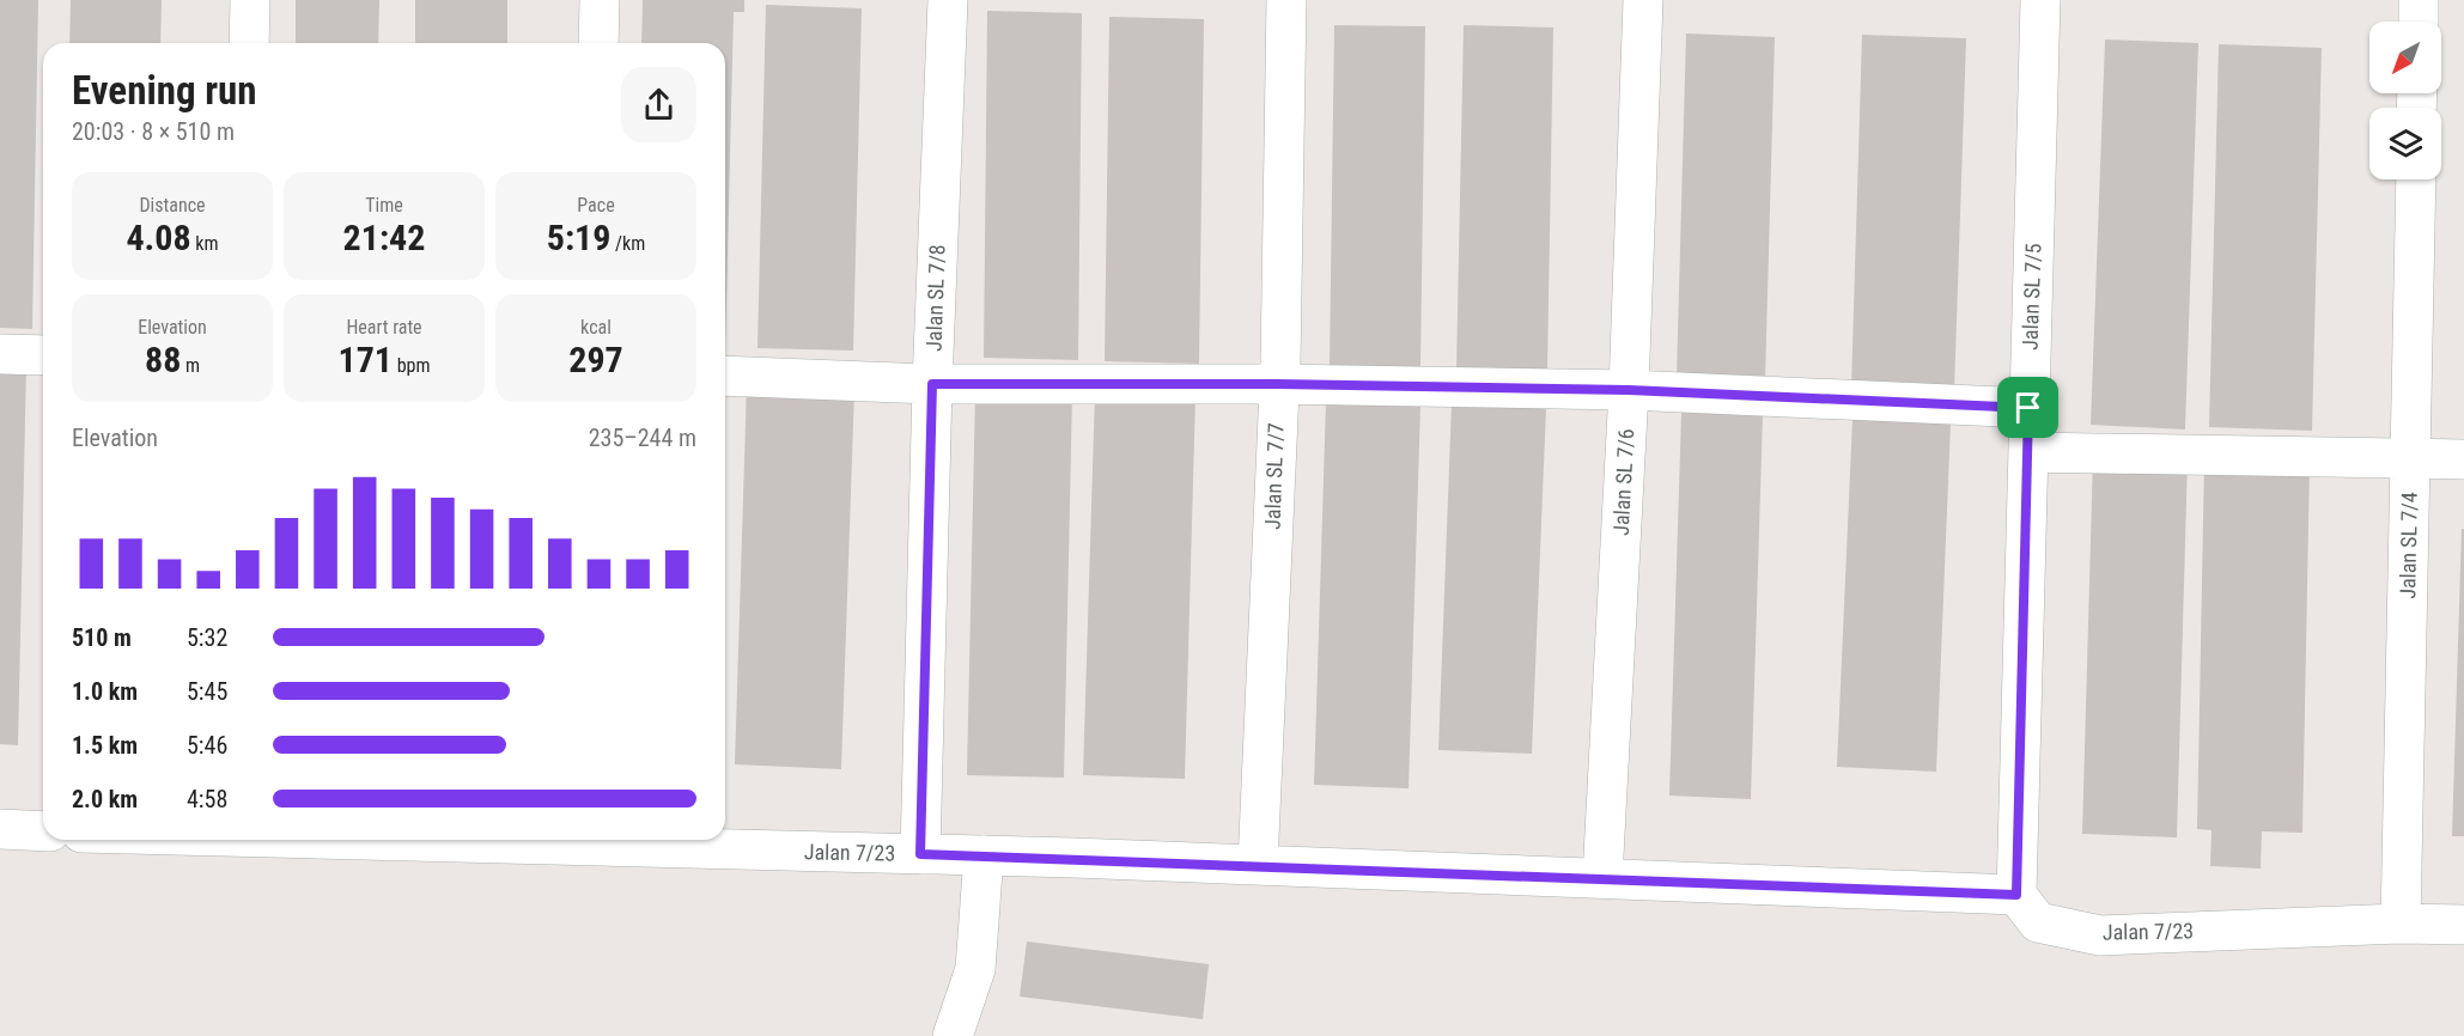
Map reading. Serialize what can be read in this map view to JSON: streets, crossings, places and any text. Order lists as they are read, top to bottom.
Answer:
{
  "streets": {
    "street": [
      "Jalan SL 7/5",
      "Jalan SL 7/8",
      "Jalan SL 7/7",
      "Jalan SL 7/6",
      "Jalan SL 7/4",
      "Jalan 7/23"
    ]
  },
  "crossings": [
    ["Jalan SL 7/5", "Jalan 7/23"],
    ["Jalan SL 7/8", "Jalan 7/23"],
    ["Jalan SL 7/7", "Jalan 7/23"],
    ["Jalan SL 7/6", "Jalan 7/23"],
    ["Jalan SL 7/4", "Jalan 7/23"]
  ],
  "north": "bottom left",
  "page": {
    "heading": ["Evening run", "20:03 · 8 × 510 m"],
    "stats": [
      ["Distance", "4.08 km"],
      ["Time", "21:42"],
      ["Pace", "5:19 /km"],
      ["Elevation", "88 m"],
      ["Heart rate", "171 bpm"],
      ["kcal", "297"]
    ],
    "chart": ["Elevation", "235–244 m"],
    "list": [
      {
        "name": "510 m",
        "note": "5:32"
      },
      {
        "name": "1.0 km",
        "note": "5:45"
      },
      {
        "name": "1.5 km",
        "note": "5:46"
      },
      {
        "name": "2.0 km",
        "note": "4:58"
      }
    ]
  }
}
